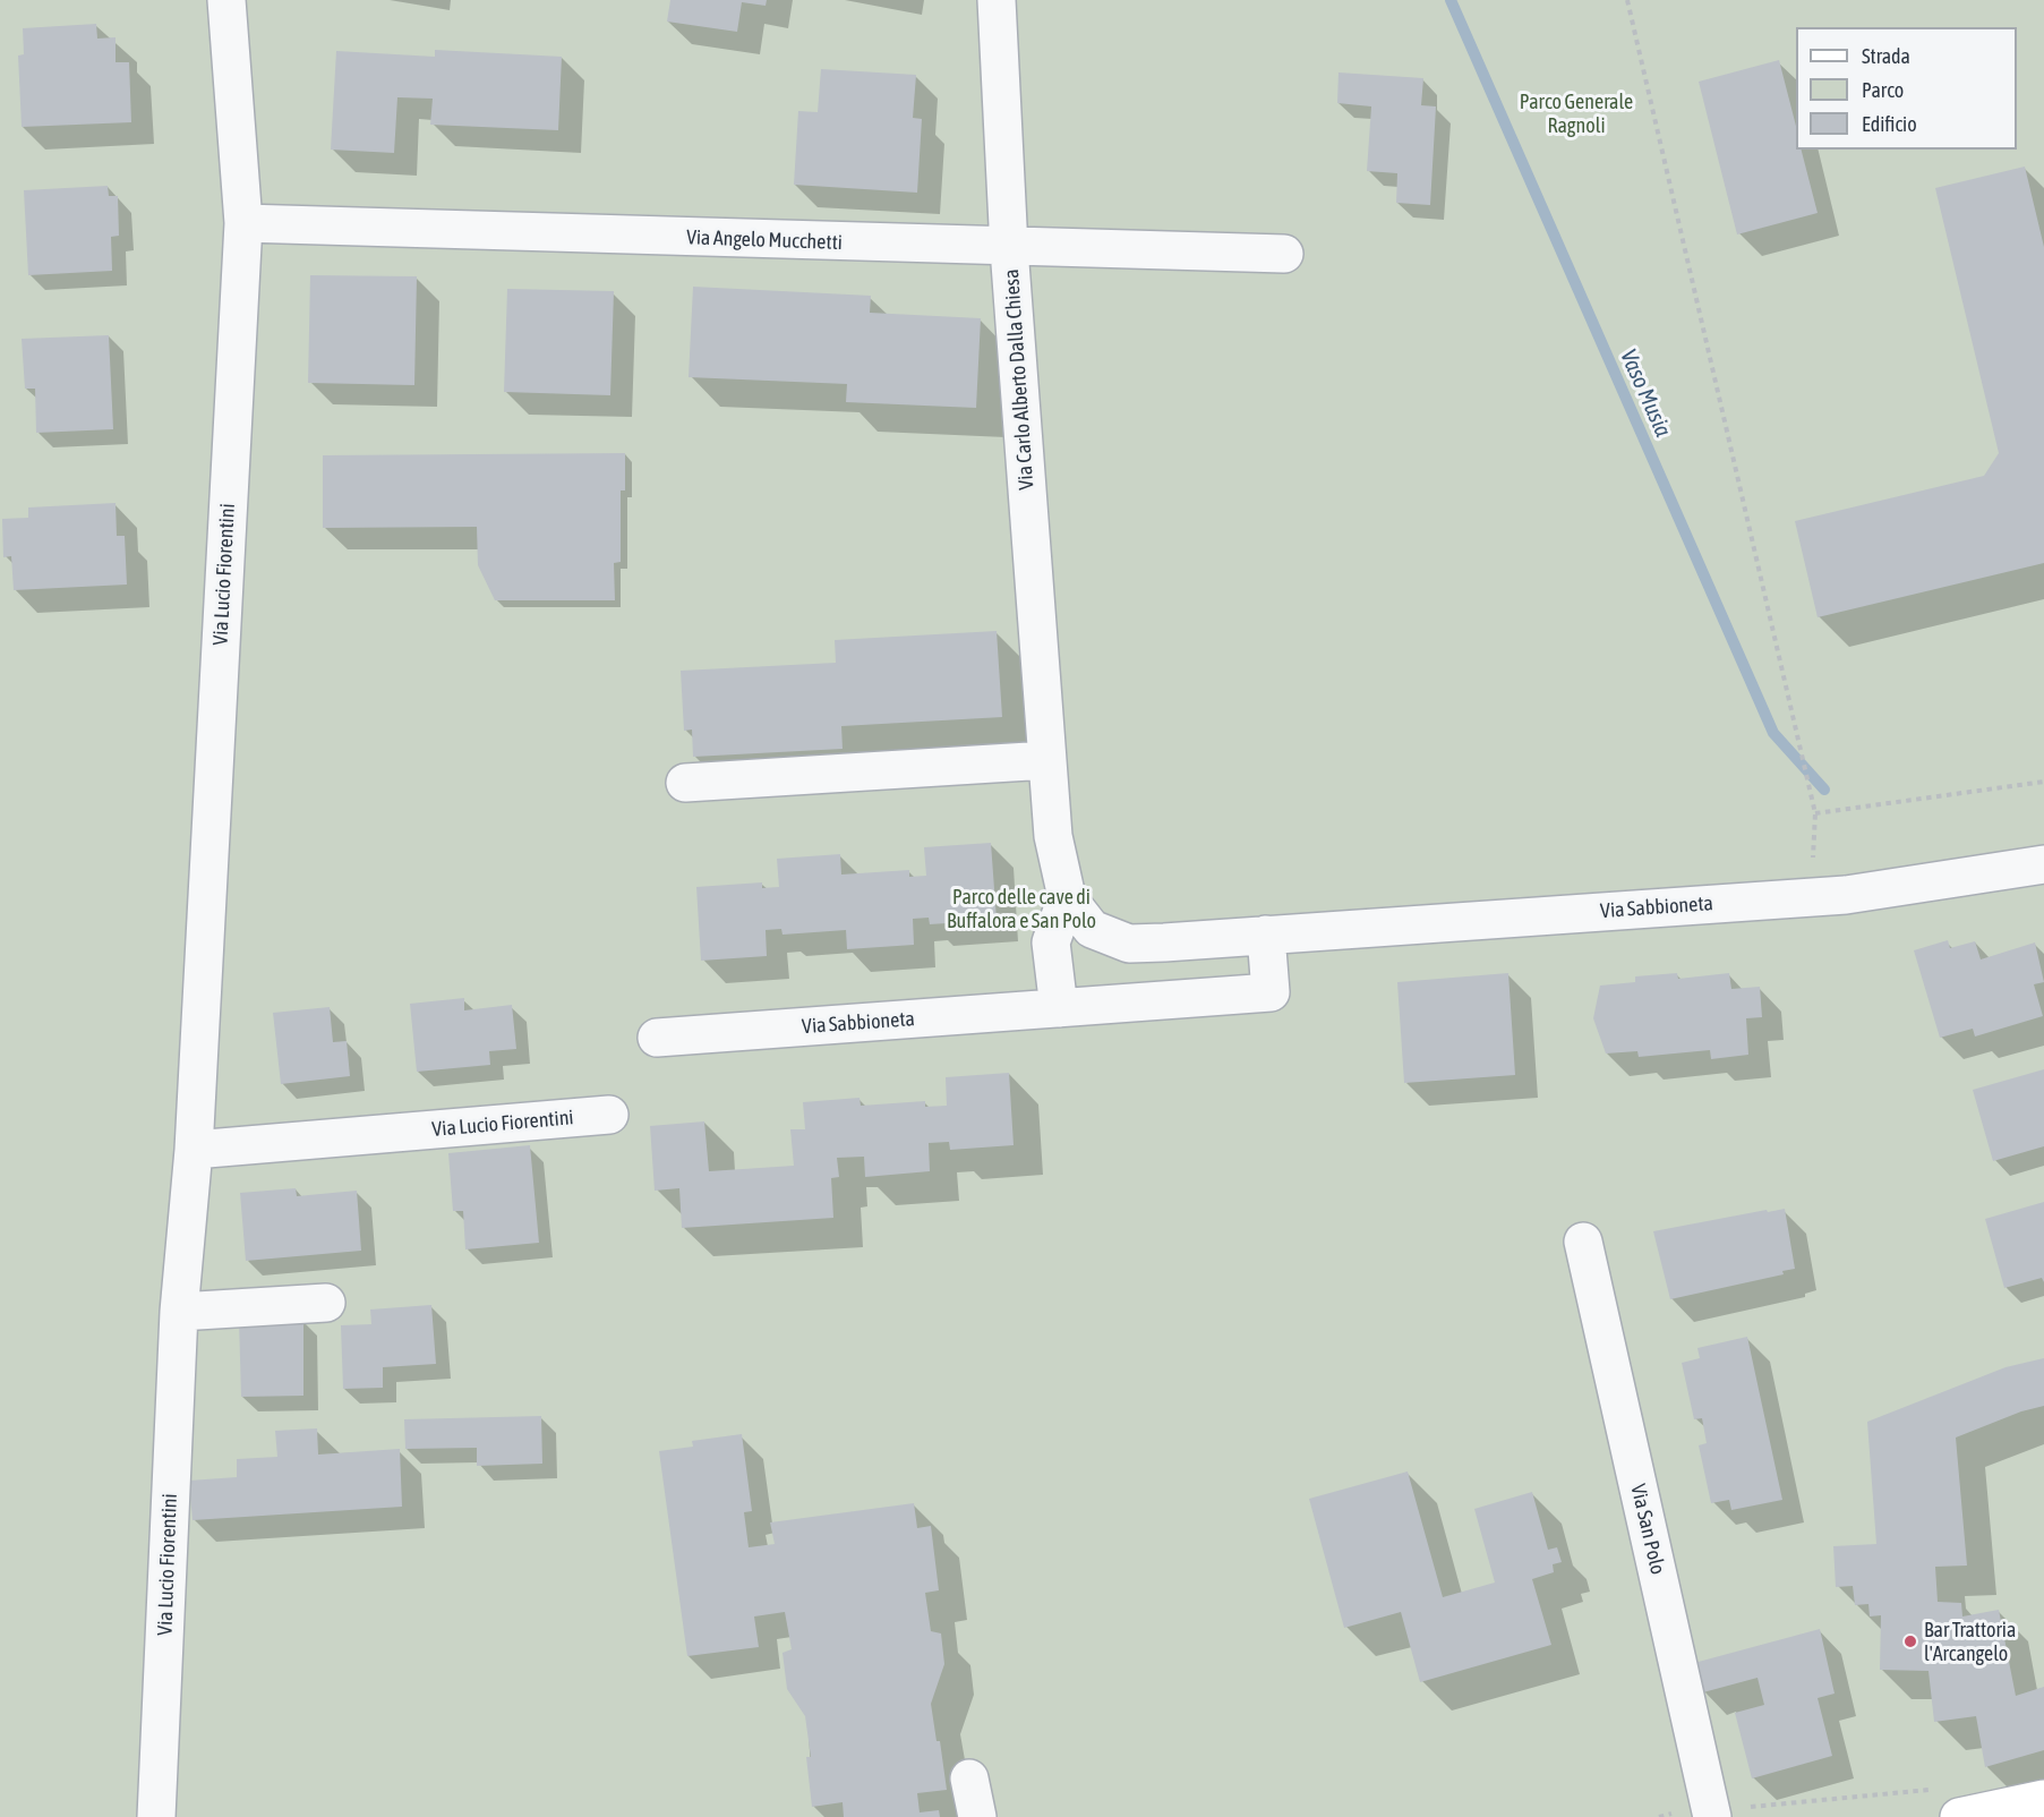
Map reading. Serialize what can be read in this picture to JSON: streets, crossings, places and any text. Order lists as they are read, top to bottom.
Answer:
{
  "streets": {
    "street": [
      "Via Angelo Mucchetti",
      "Via Carlo Alberto Dalla Chiesa",
      "Via Lucio Fiorentini",
      "Via Sabbioneta",
      "Via San Polo"
    ]
  },
  "crossings": [
    ["Via Angelo Mucchetti", "Via Carlo Alberto Dalla Chiesa"],
    ["Via Angelo Mucchetti", "Via Lucio Fiorentini"],
    ["Via Carlo Alberto Dalla Chiesa", "Via Sabbioneta"]
  ],
  "water": ["Vaso Musia"],
  "parks": ["Parco Generale Ragnoli", "Parco delle cave di Buffalora e San Polo"],
  "places": ["Bar Trattoria l'Arcangelo"],
  "legend": ["Strada", "Parco", "Edificio"]
}
